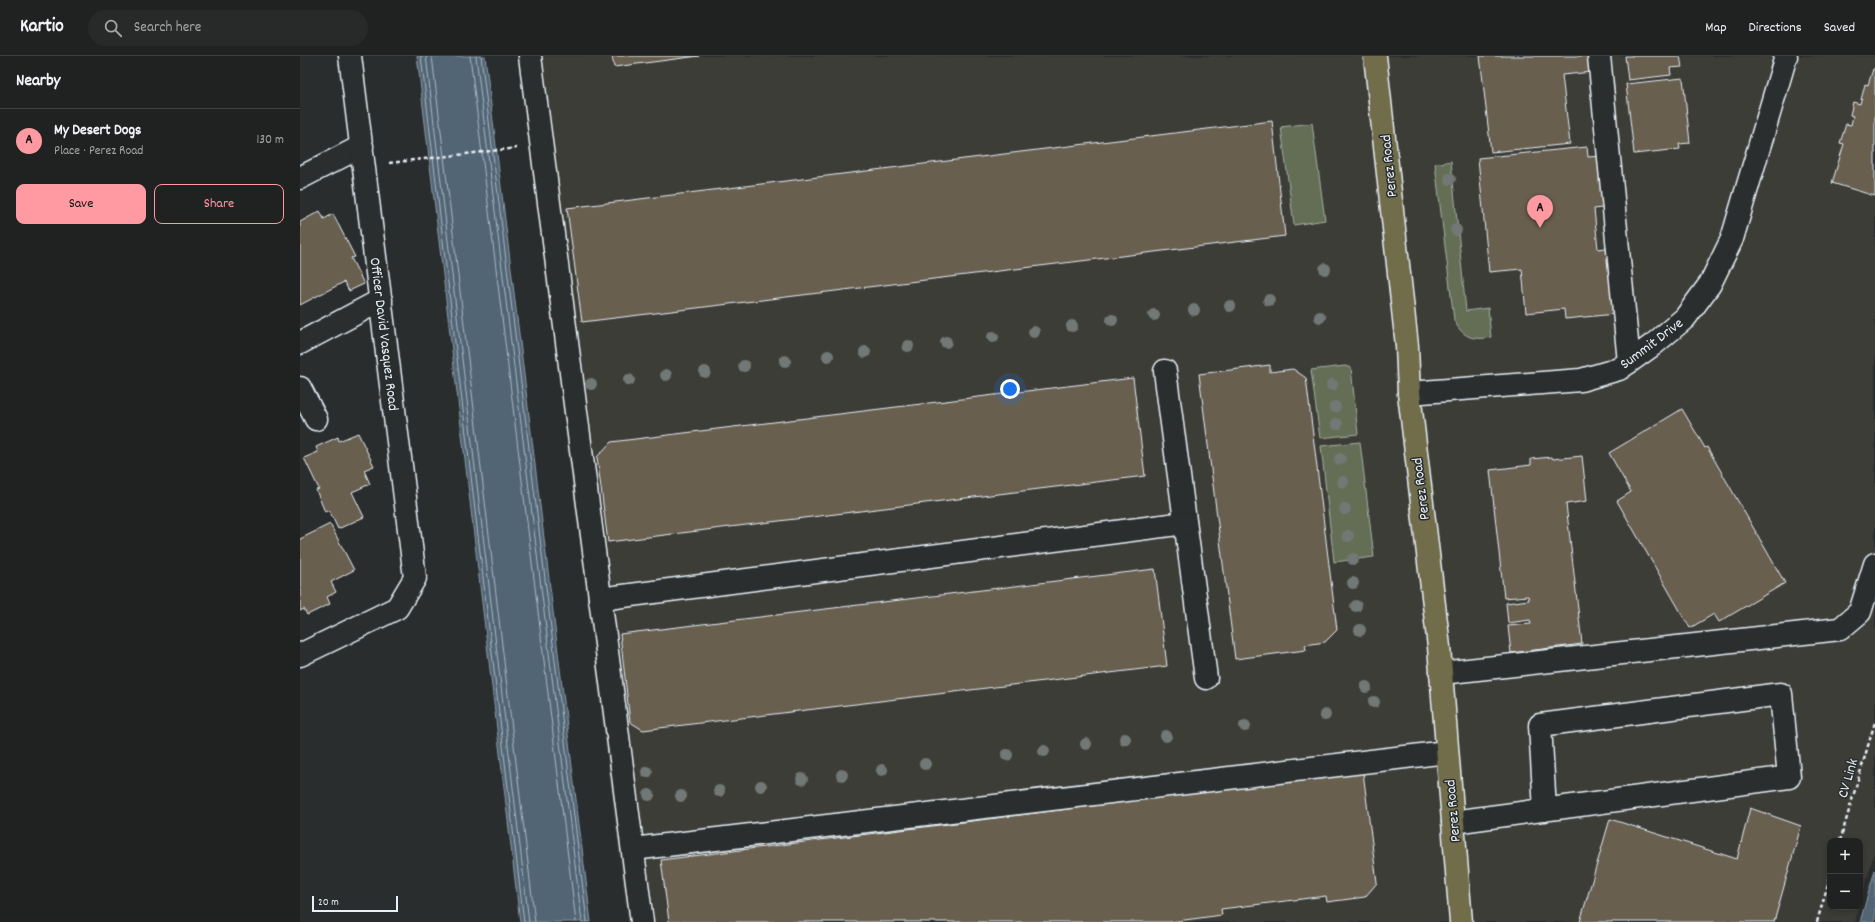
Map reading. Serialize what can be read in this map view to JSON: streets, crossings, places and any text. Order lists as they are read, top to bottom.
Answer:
{
  "streets": {
    "main road": ["Perez Road"],
    "street": ["Officer David Vasquez Road", "Summit Drive"],
    "path": ["CV Link"]
  },
  "crossings": [
    ["Perez Road", "Summit Drive"]
  ],
  "scale_bar": "20 m",
  "page": {
    "header": "Kartio",
    "search": "Search here",
    "nav": ["Map", "Directions", "Saved"],
    "heading": "Nearby",
    "list": [
      {
        "mark": "A",
        "name": "My Desert Dogs",
        "note": "Place · Perez Road",
        "value": "130 m"
      }
    ],
    "buttons": ["Save", "Share"],
    "pins": "A",
    "map_buttons": ["+", "−"],
    "scale": "20 m"
  }
}
